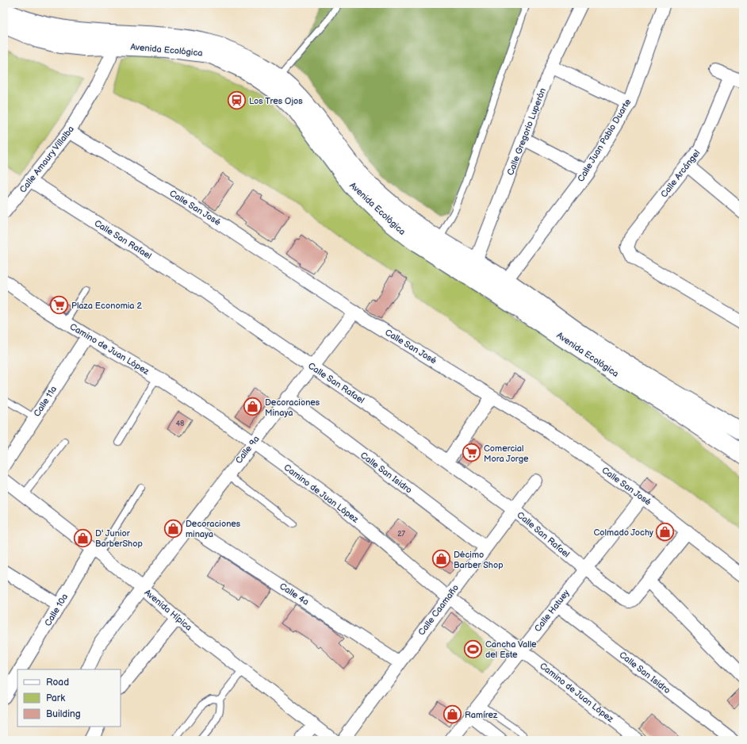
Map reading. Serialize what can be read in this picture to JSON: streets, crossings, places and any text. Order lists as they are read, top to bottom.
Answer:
{
  "streets": {
    "main road": ["Avenida Ecológica"],
    "street": [
      "Calle Gregorio Luperón",
      "Calle Juan Pablo Duarte",
      "Calle Amaury Villalba",
      "Calle Arcángel",
      "Calle San José",
      "Calle San Rafael",
      "Camino de Juan López",
      "Calle 11a",
      "Calle 9a",
      "Calle San Isidro",
      "Calle 4a",
      "Calle 10a",
      "Avenida Hípica",
      "Calle Caamaño",
      "Calle Hatuey"
    ]
  },
  "crossings": [
    ["Avenida Ecológica", "Calle Gregorio Luperón"],
    ["Avenida Ecológica", "Calle Juan Pablo Duarte"],
    ["Avenida Ecológica", "Calle Amaury Villalba"],
    ["Calle Amaury Villalba", "Calle San José"],
    ["Calle Amaury Villalba", "Calle San Rafael"],
    ["Calle San José", "Calle 9a"],
    ["Calle San José", "Calle Hatuey"],
    ["Calle San Rafael", "Calle 9a"],
    ["Calle San Rafael", "Calle Caamaño"],
    ["Calle San Rafael", "Calle Hatuey"],
    ["Camino de Juan López", "Calle 11a"],
    ["Camino de Juan López", "Calle 9a"],
    ["Camino de Juan López", "Calle Caamaño"],
    ["Camino de Juan López", "Calle Hatuey"],
    ["Calle 9a", "Calle San Isidro"],
    ["Calle 9a", "Calle 4a"],
    ["Calle 9a", "Avenida Hípica"],
    ["Calle San Isidro", "Calle Caamaño"],
    ["Calle San Isidro", "Calle Hatuey"],
    ["Calle 4a", "Calle Caamaño"],
    ["Calle 10a", "Avenida Hípica"]
  ],
  "places": {
    "station": ["Los Tres Ojos"],
    "supermarket": ["Plaza Economia 2", "Comercial Mora Jorge"],
    "shop": [
      "Decoraciones Minaya",
      "Decoraciones minaya",
      "Colmado Jochy",
      "D' Junior BarberShop",
      "Décimo Barber Shop",
      "Ramírez"
    ],
    "sports": ["Cancha Valle del Este"]
  },
  "house_numbers": ["48", "27"],
  "legend": ["Road", "Park", "Building"]
}
